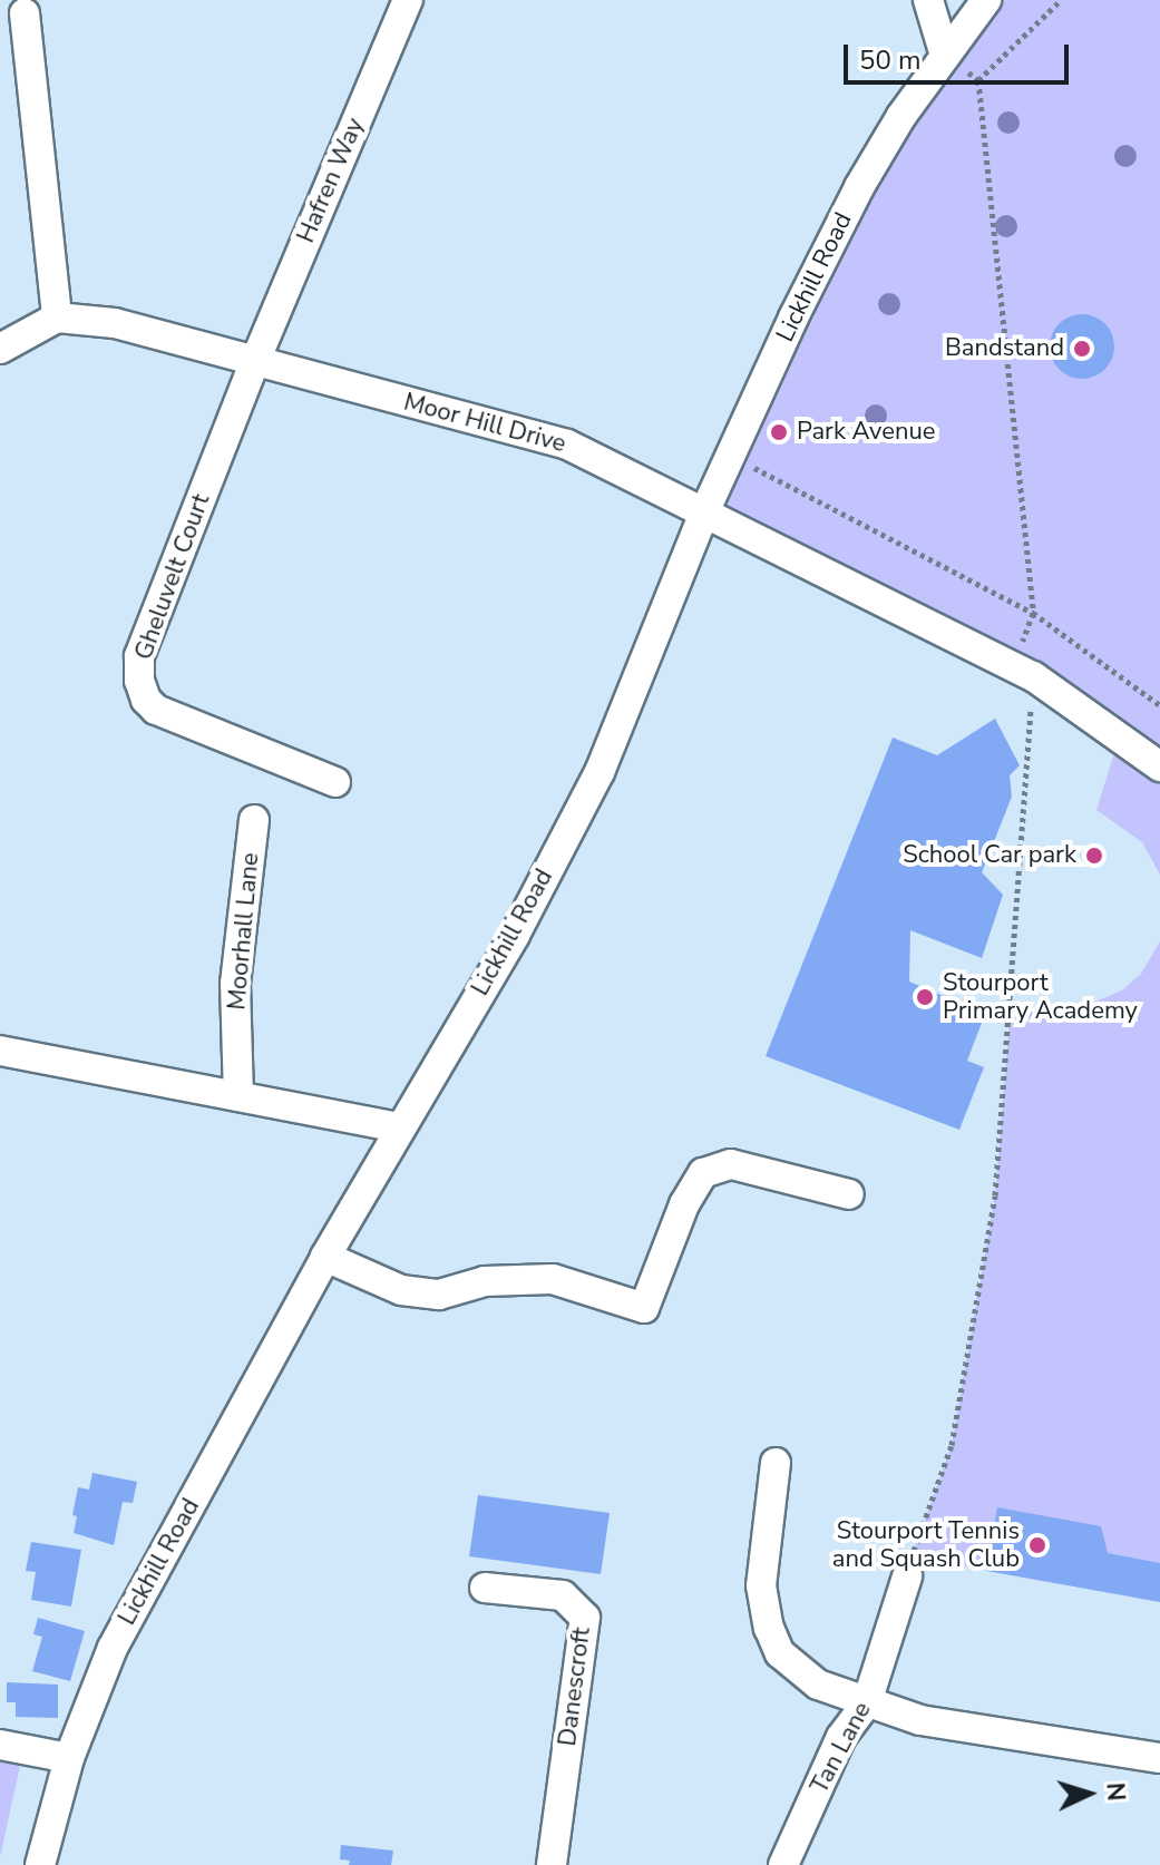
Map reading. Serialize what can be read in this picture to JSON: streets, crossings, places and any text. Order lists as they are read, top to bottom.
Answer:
{
  "streets": {
    "street": [
      "Hafren Way",
      "Lickhill Road",
      "Moor Hill Drive",
      "Gheluvelt Court",
      "Moorhall Lane",
      "Danescroft",
      "Tan Lane"
    ]
  },
  "crossings": [
    ["Hafren Way", "Moor Hill Drive"],
    ["Hafren Way", "Gheluvelt Court"],
    ["Lickhill Road", "Moor Hill Drive"],
    ["Moor Hill Drive", "Gheluvelt Court"]
  ],
  "places": [
    "Bandstand",
    "Park Avenue",
    "School Car park",
    "Stourport Primary Academy",
    "Stourport Tennis and Squash Club"
  ],
  "scale_bar": "50 m",
  "north": "right"
}
